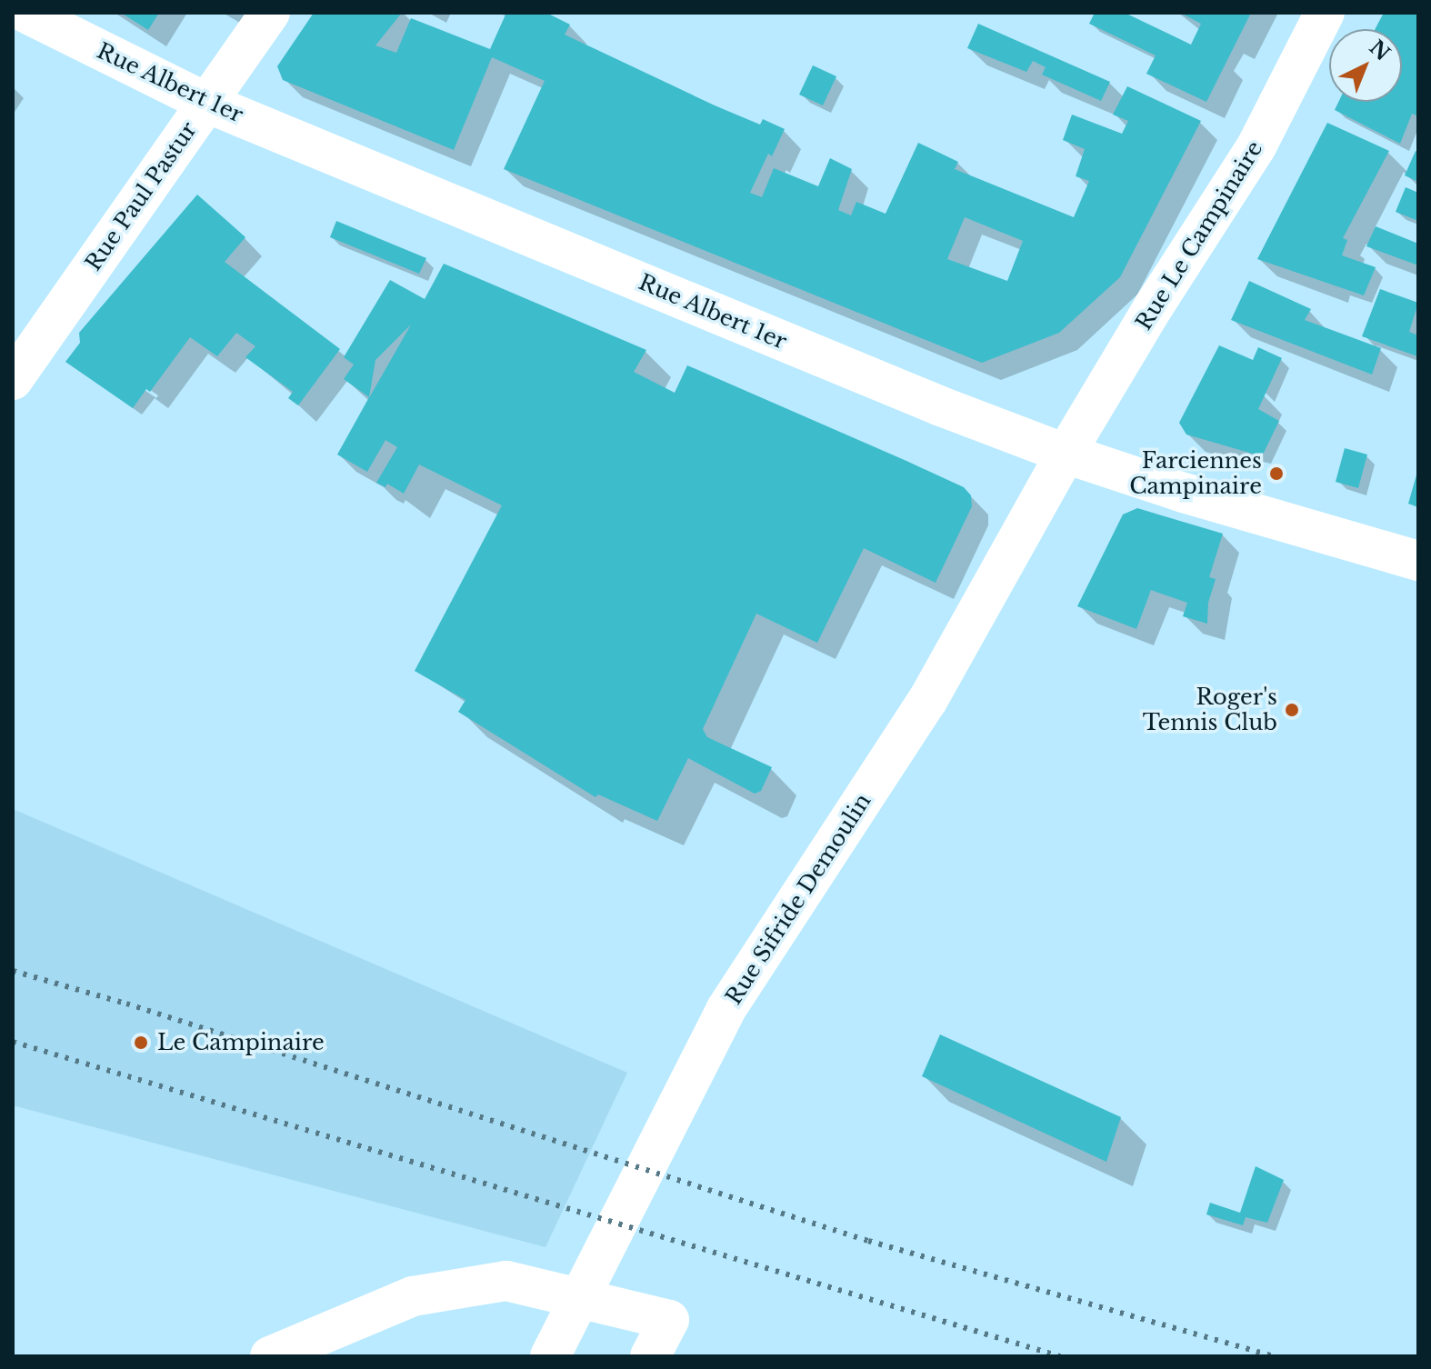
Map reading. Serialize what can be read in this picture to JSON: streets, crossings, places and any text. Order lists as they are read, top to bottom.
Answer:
{
  "streets": {
    "main road": [
      "Rue Albert 1er",
      "Rue Paul Pastur",
      "Rue Le Campinaire",
      "Rue Sifride Demoulin"
    ]
  },
  "crossings": [
    ["Rue Albert 1er", "Rue Paul Pastur"],
    ["Rue Albert 1er", "Rue Le Campinaire"],
    ["Rue Albert 1er", "Rue Sifride Demoulin"],
    ["Rue Le Campinaire", "Rue Sifride Demoulin"]
  ],
  "places": ["Farciennes Campinaire", "Roger's Tennis Club", "Le Campinaire"],
  "north": "top right"
}
